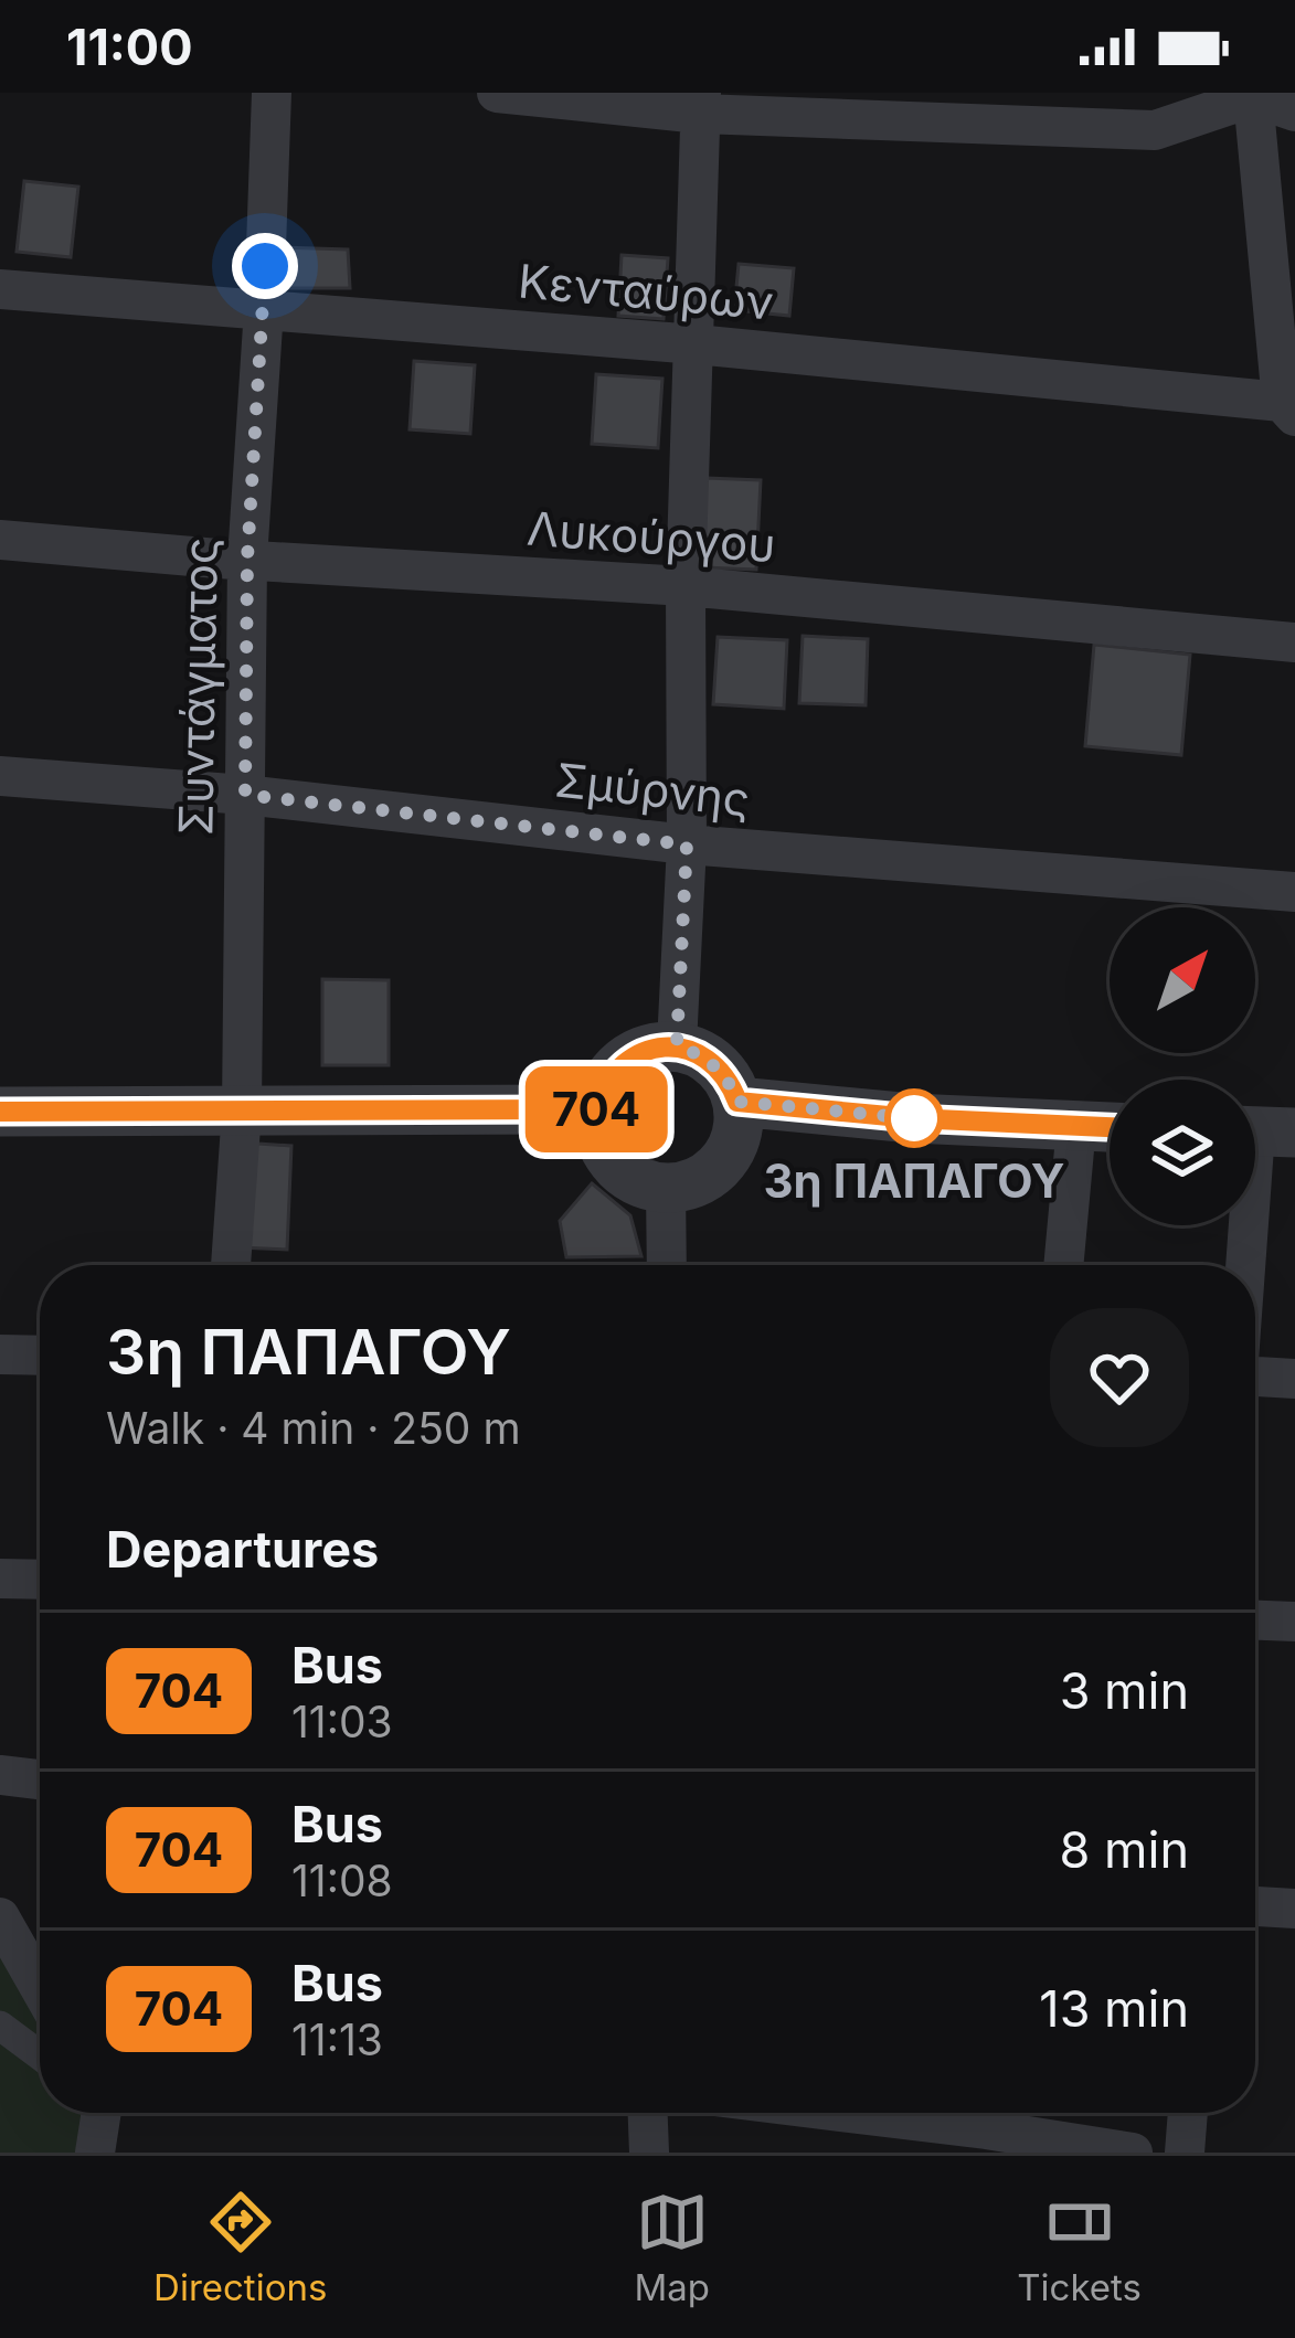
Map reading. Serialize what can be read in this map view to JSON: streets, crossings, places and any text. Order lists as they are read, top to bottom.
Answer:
{
  "streets": {
    "street": [
      "Κενταύρων",
      "Λυκούργου",
      "Συντάγματος",
      "Σμύρνης"
    ]
  },
  "crossings": [
    ["Κενταύρων", "Συντάγματος"],
    ["Λυκούργου", "Συντάγματος"],
    ["Συντάγματος", "Σμύρνης"]
  ],
  "places": ["3η ΠΑΠΑΓΟΥ"],
  "lines": ["bus line 704"],
  "north": "top right",
  "page": {
    "status": "11:00",
    "on_map": "704",
    "heading": [
      ["3η ΠΑΠΑΓΟΥ", "Walk · 4 min · 250 m"],
      "Departures"
    ],
    "list": [
      {
        "mark": "704",
        "name": "Bus",
        "note": "11:03",
        "value": "3 min"
      },
      {
        "mark": "704",
        "name": "Bus",
        "note": "11:08",
        "value": "8 min"
      },
      {
        "mark": "704",
        "name": "Bus",
        "note": "11:13",
        "value": "13 min"
      }
    ],
    "tabs": ["Directions", "Map", "Tickets"]
  }
}
